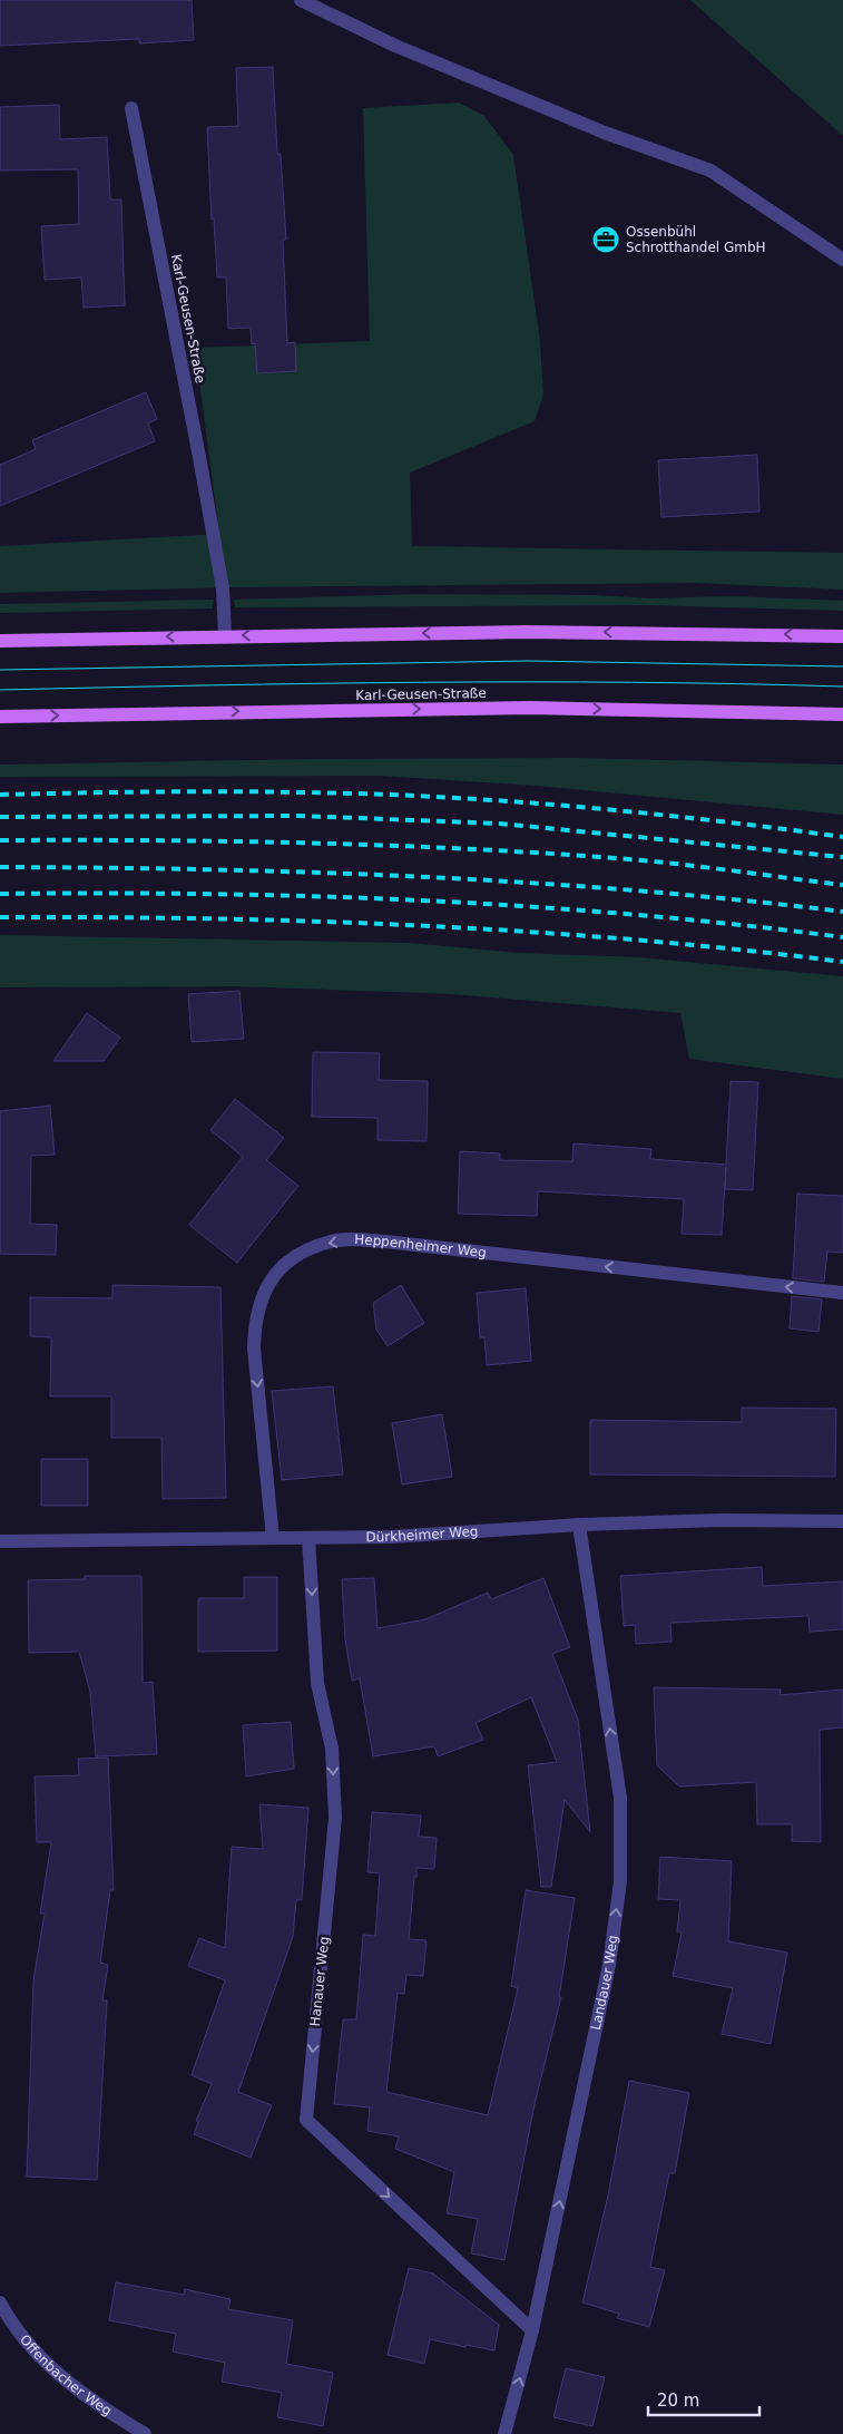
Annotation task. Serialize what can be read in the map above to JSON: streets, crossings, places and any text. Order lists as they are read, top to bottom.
{
  "streets": {
    "main road": ["Karl-Geusen-Straße"],
    "street": [
      "Heppenheimer Weg",
      "Dürkheimer Weg",
      "Hanauer Weg",
      "Landauer Weg",
      "Offenbacher Weg"
    ]
  },
  "crossings": [
    ["Heppenheimer Weg", "Dürkheimer Weg"],
    ["Dürkheimer Weg", "Hanauer Weg"],
    ["Dürkheimer Weg", "Landauer Weg"],
    ["Hanauer Weg", "Landauer Weg"]
  ],
  "one_way": ["Karl-Geusen-Straße", "Hanauer Weg", "Landauer Weg"],
  "places": {
    "office": ["Ossenbühl Schrotthandel GmbH"]
  },
  "scale_bar": "20 m"
}
